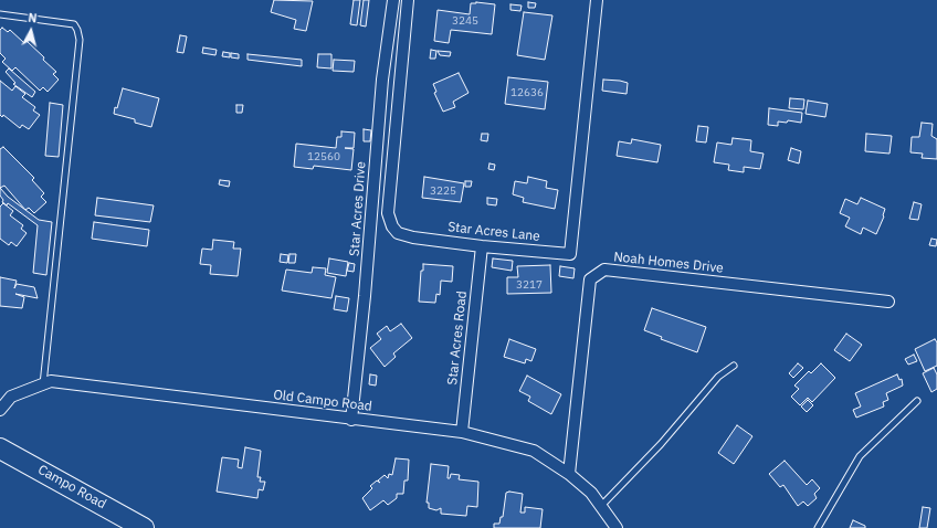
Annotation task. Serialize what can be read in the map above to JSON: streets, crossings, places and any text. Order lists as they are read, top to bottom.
{
  "streets": {
    "highway": ["Campo Road"],
    "street": [
      "Star Acres Drive",
      "Star Acres Lane",
      "Noah Homes Drive",
      "Star Acres Road",
      "Old Campo Road"
    ]
  },
  "crossings": [
    ["Star Acres Drive", "Old Campo Road"],
    ["Star Acres Lane", "Star Acres Road"],
    ["Noah Homes Drive", "Old Campo Road"],
    ["Star Acres Road", "Old Campo Road"]
  ],
  "house_numbers": [
    "3245",
    "12636",
    "12560",
    "3225",
    "3217"
  ],
  "north": "top"
}
